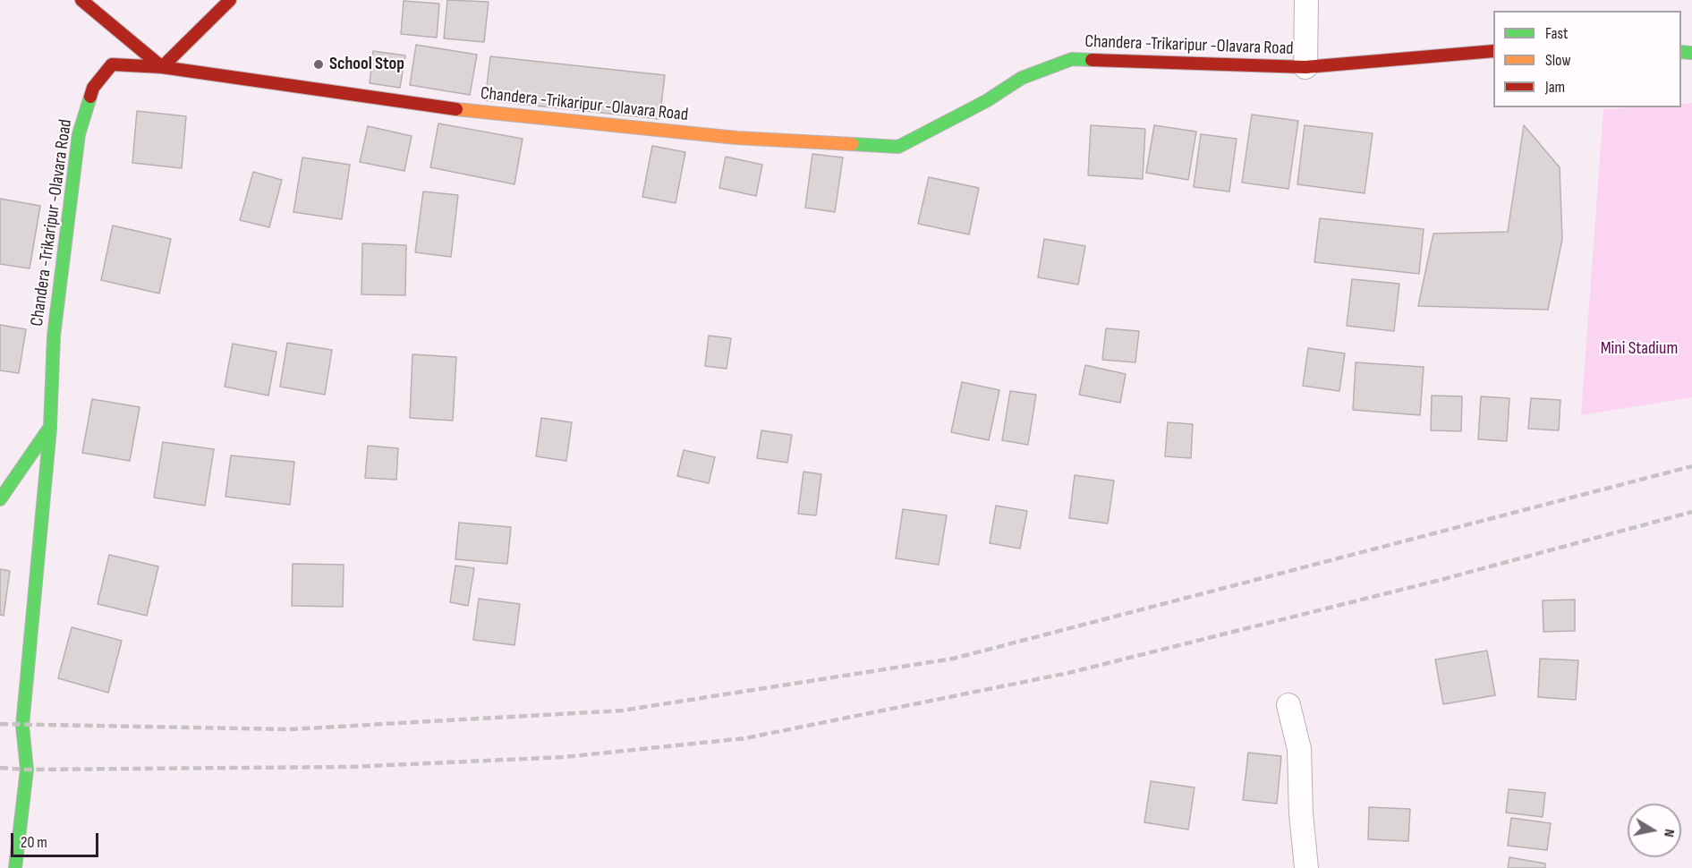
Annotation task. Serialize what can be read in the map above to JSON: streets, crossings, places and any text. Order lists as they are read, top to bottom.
{
  "streets": {
    "main road": ["Chandera -Trikaripur -Olavara Road"]
  },
  "parks": ["Mini Stadium"],
  "places": ["School Stop"],
  "legend": ["Fast", "Slow", "Jam"],
  "scale_bar": "20 m",
  "north": "right"
}
